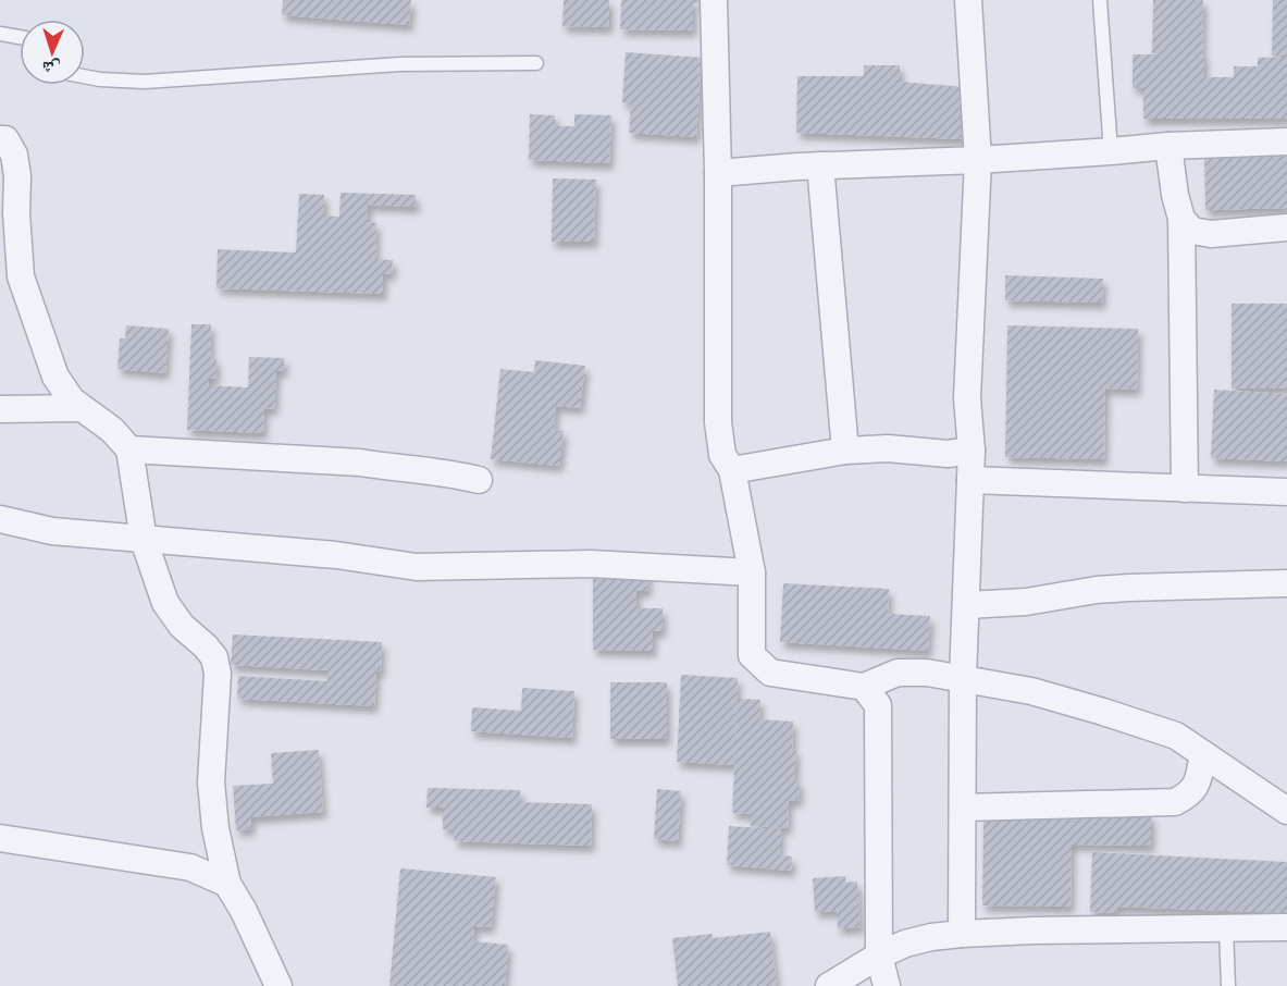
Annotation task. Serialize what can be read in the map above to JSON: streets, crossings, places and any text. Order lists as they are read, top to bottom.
{
  "north": "bottom"
}
